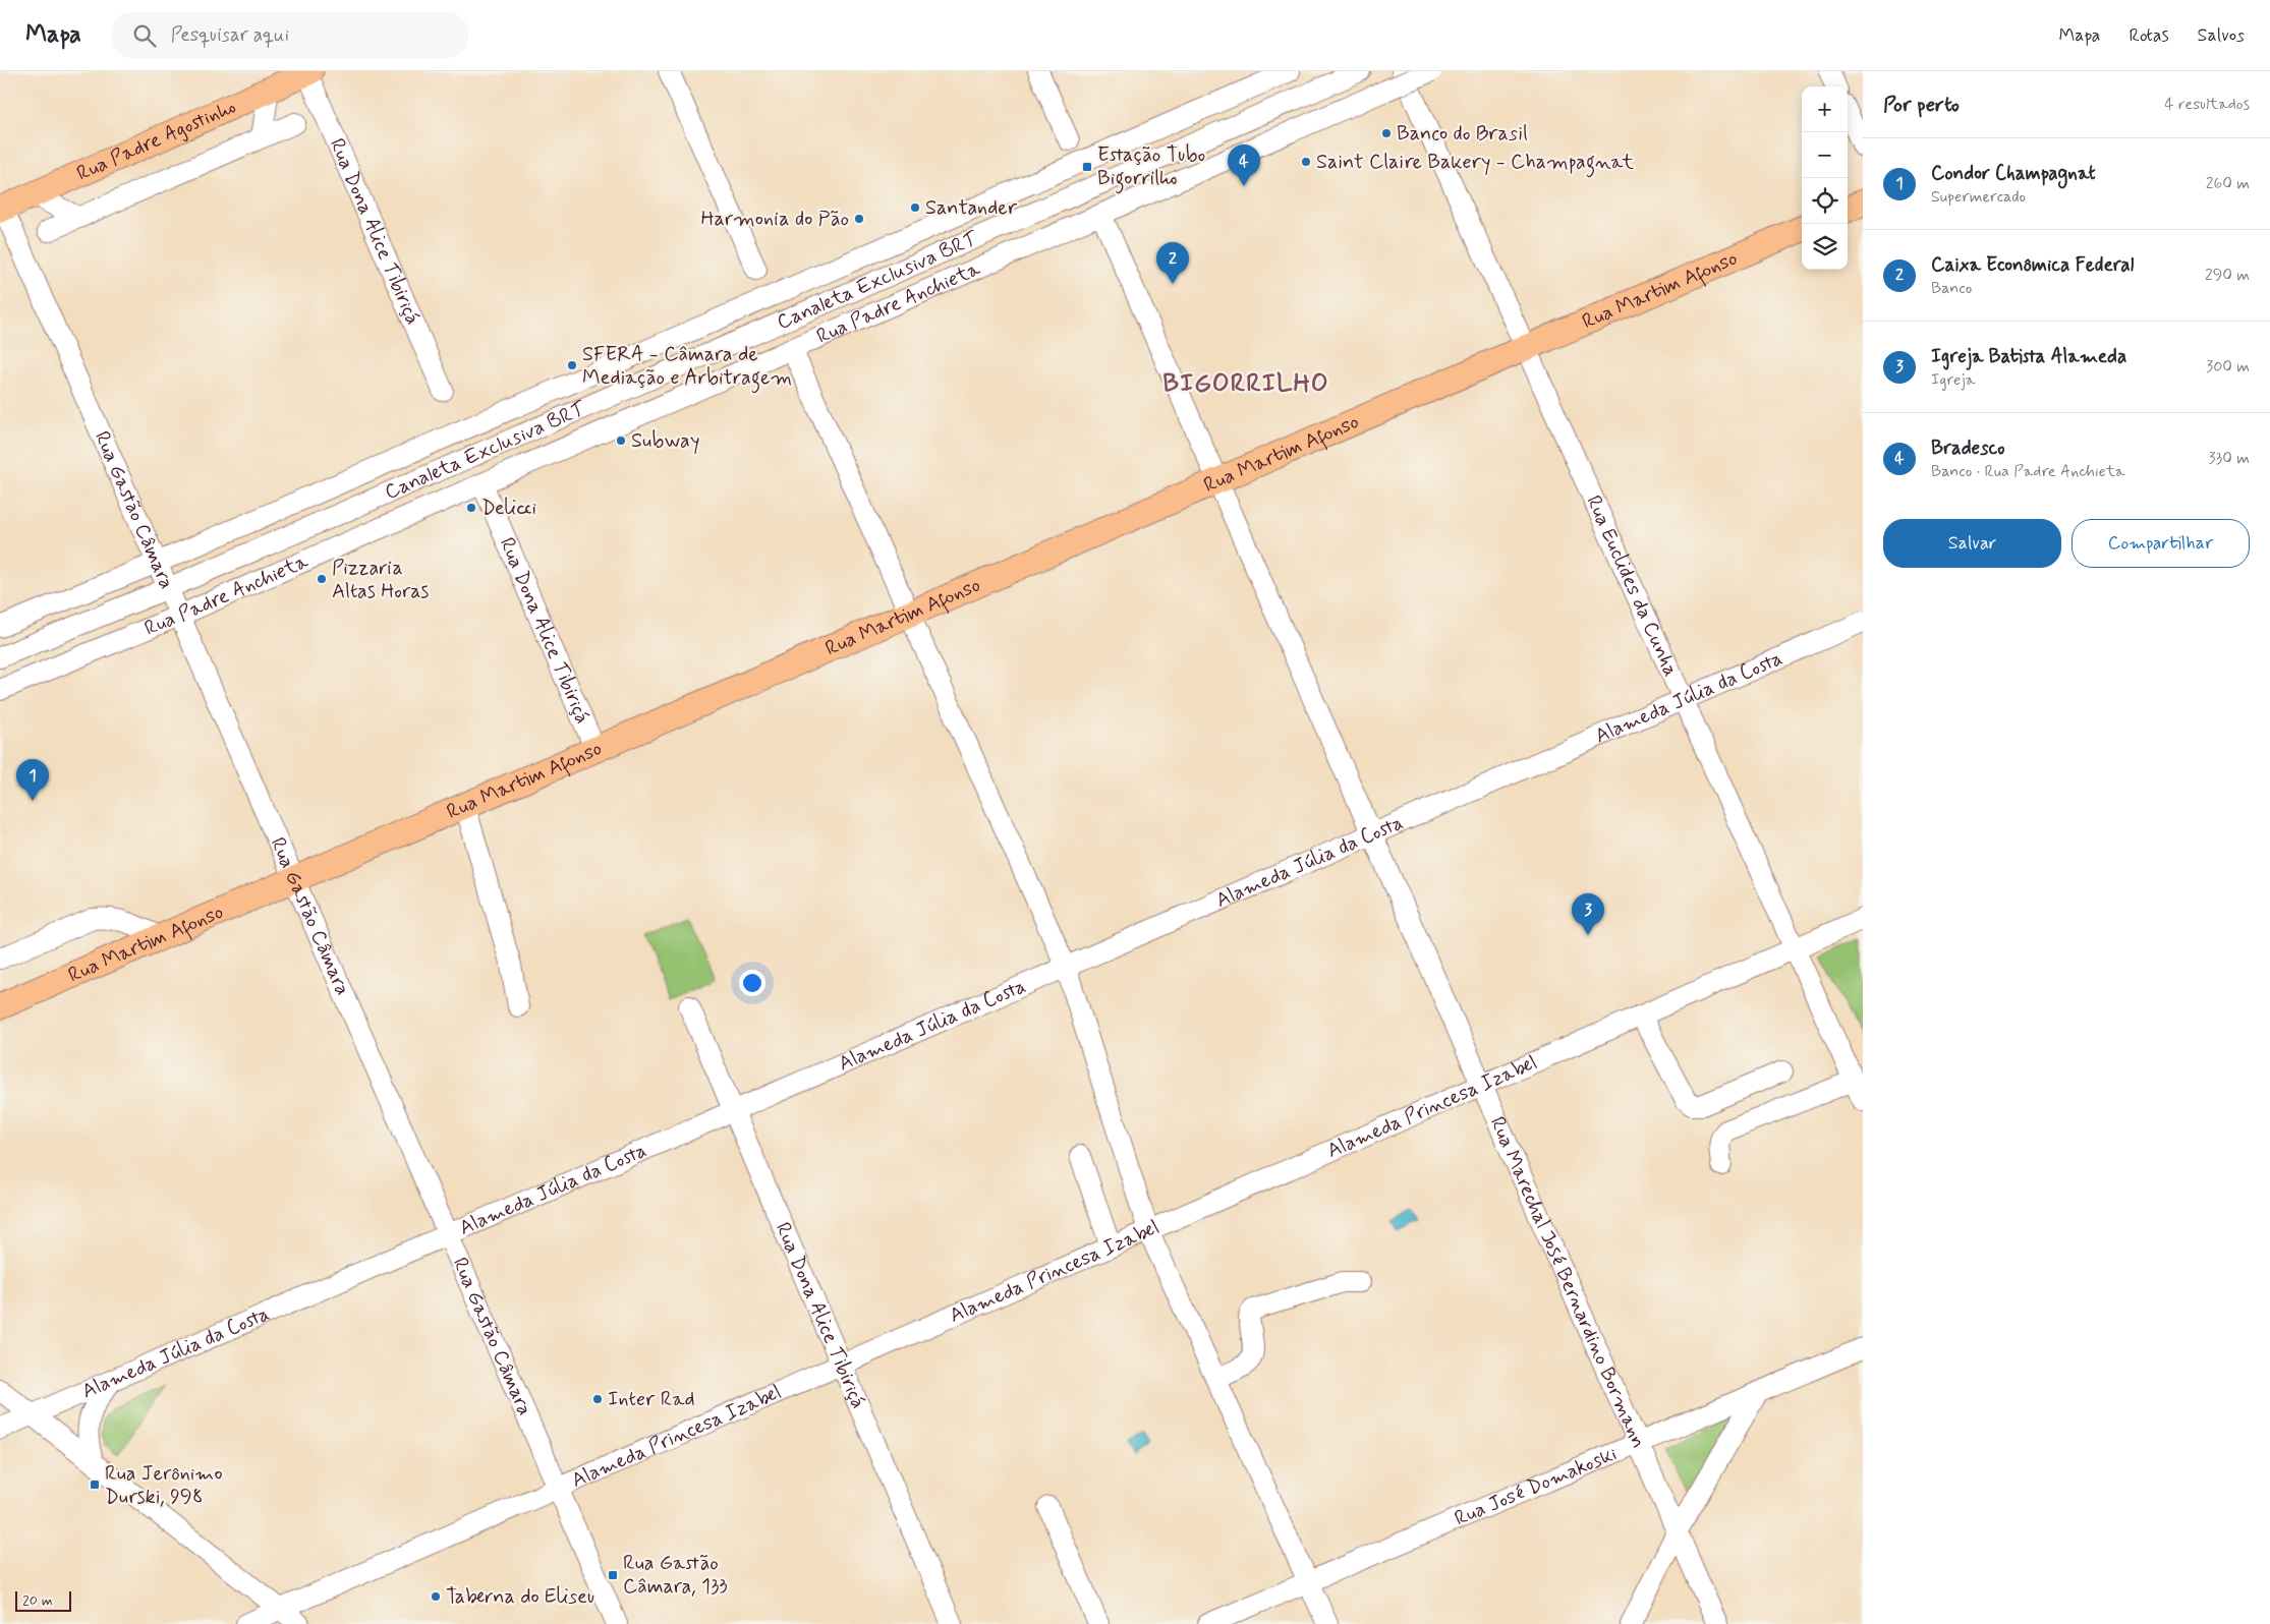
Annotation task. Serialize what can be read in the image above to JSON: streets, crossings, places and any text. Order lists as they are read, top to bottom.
{
  "streets": {
    "main road": ["Rua Padre Agostinho", "Rua Martim Afonso"],
    "street": [
      "Rua Dona Alice Tibiriçá",
      "Canaleta Exclusiva BRT",
      "Rua Padre Anchieta",
      "Rua Gastão Câmara",
      "Rua Euclides da Cunha",
      "Alameda Júlia da Costa",
      "Alameda Princesa Izabel",
      "Rua Marechal José Bernardino Bormann",
      "Rua José Domakoski"
    ]
  },
  "crossings": [
    ["Rua Padre Agostinho", "Rua Dona Alice Tibiriçá"],
    ["Rua Padre Agostinho", "Rua Gastão Câmara"],
    ["Rua Dona Alice Tibiriçá", "Rua Martim Afonso"],
    ["Rua Dona Alice Tibiriçá", "Rua Padre Anchieta"],
    ["Rua Dona Alice Tibiriçá", "Alameda Júlia da Costa"],
    ["Rua Dona Alice Tibiriçá", "Alameda Princesa Izabel"],
    ["Canaleta Exclusiva BRT", "Rua Gastão Câmara"],
    ["Rua Martim Afonso", "Rua Gastão Câmara"],
    ["Rua Martim Afonso", "Rua Euclides da Cunha"],
    ["Rua Martim Afonso", "Rua Marechal José Bernardino Bormann"],
    ["Rua Padre Anchieta", "Rua Gastão Câmara"],
    ["Rua Padre Anchieta", "Rua Marechal José Bernardino Bormann"],
    ["Rua Gastão Câmara", "Alameda Júlia da Costa"],
    ["Rua Gastão Câmara", "Alameda Princesa Izabel"],
    ["Rua Euclides da Cunha", "Alameda Júlia da Costa"],
    ["Rua Euclides da Cunha", "Alameda Princesa Izabel"],
    ["Alameda Júlia da Costa", "Rua Marechal José Bernardino Bormann"],
    ["Alameda Princesa Izabel", "Rua Marechal José Bernardino Bormann"],
    ["Rua Marechal José Bernardino Bormann", "Rua José Domakoski"]
  ],
  "districts": ["BIGORRILHO"],
  "places": {
    "other": [
      "Banco do Brasil",
      "Saint Claire Bakery - Champagnat",
      "Santander",
      "Harmonia do Pão",
      "SFERA - Câmara de Mediação e Arbitragem",
      "Subway",
      "Delicci",
      "Pizzaria Altas Horas",
      "Inter Rad",
      "Taberna do Eliseu"
    ],
    "transit": ["Estação Tubo Bigorrilho", "Rua Jerônimo Durski, 998", "Rua Gastão Câmara, 133"]
  },
  "scale_bar": "20 m",
  "page": {
    "header": "Mapa",
    "search": "Pesquisar aqui",
    "nav": ["Mapa", "Rotas", "Salvos"],
    "heading": ["Por perto", "4 resultados"],
    "map_buttons": ["+", "−"],
    "list": [
      {
        "mark": "1",
        "name": "Condor Champagnat",
        "note": "Supermercado",
        "value": "260 m"
      },
      {
        "mark": "2",
        "name": "Caixa Econômica Federal",
        "note": "Banco",
        "value": "290 m"
      },
      {
        "mark": "3",
        "name": "Igreja Batista Alameda",
        "note": "Igreja",
        "value": "300 m"
      },
      {
        "mark": "4",
        "name": "Bradesco",
        "note": "Banco · Rua Padre Anchieta",
        "value": "330 m"
      }
    ],
    "pins": [
      "4",
      "2",
      "1",
      "3"
    ],
    "buttons": ["Salvar", "Compartilhar"],
    "scale": "20 m"
  }
}
